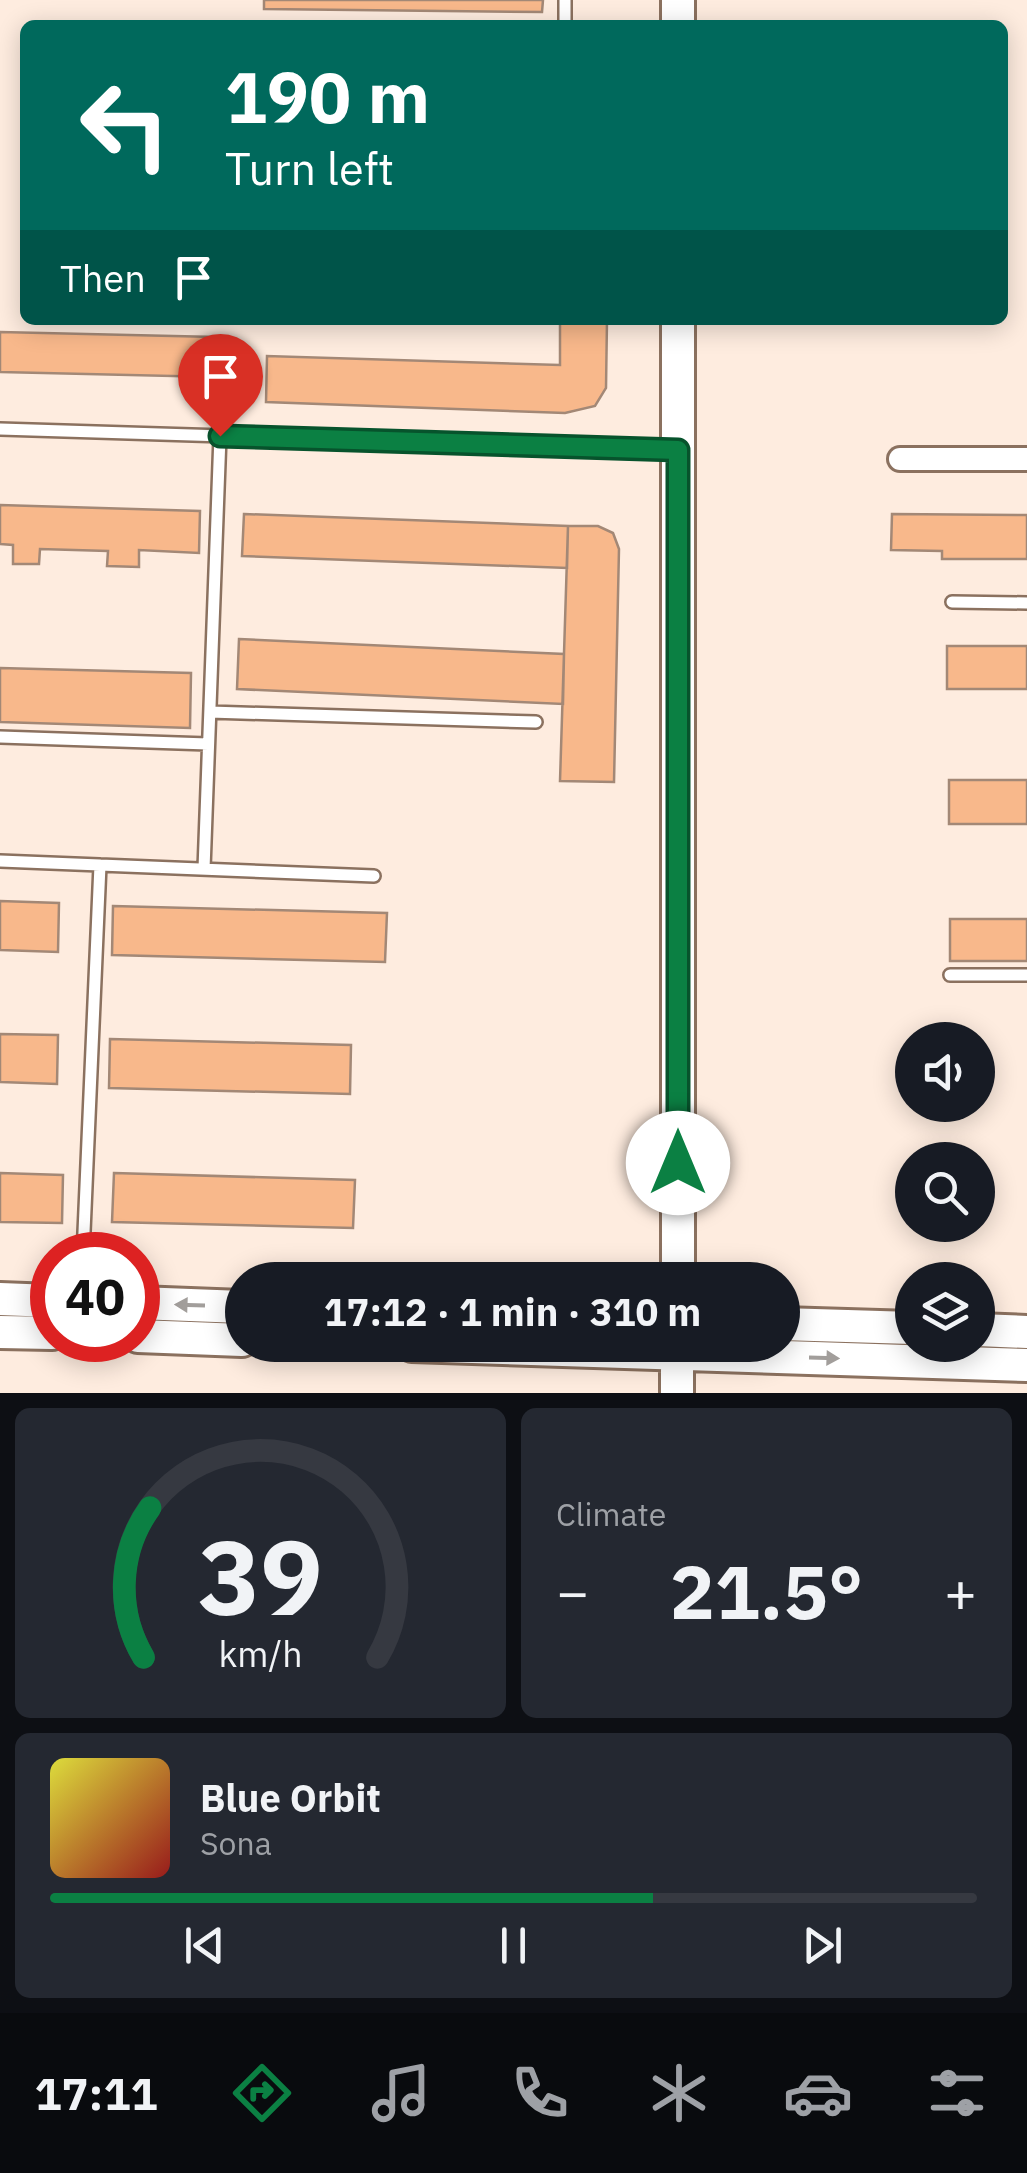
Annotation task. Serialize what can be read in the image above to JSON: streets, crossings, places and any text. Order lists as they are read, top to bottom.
{
  "page": {
    "turn": ["190 m", "Turn left"],
    "then": "Then",
    "limit": "40",
    "trip": "17:12 · 1 min · 310 m",
    "tile": "Climate",
    "heat": ["−", "21.5°", "+"],
    "song": ["Blue Orbit", "Sona"],
    "tabs": "17:11",
    "gauge": ["39", "km/h"]
  }
}
